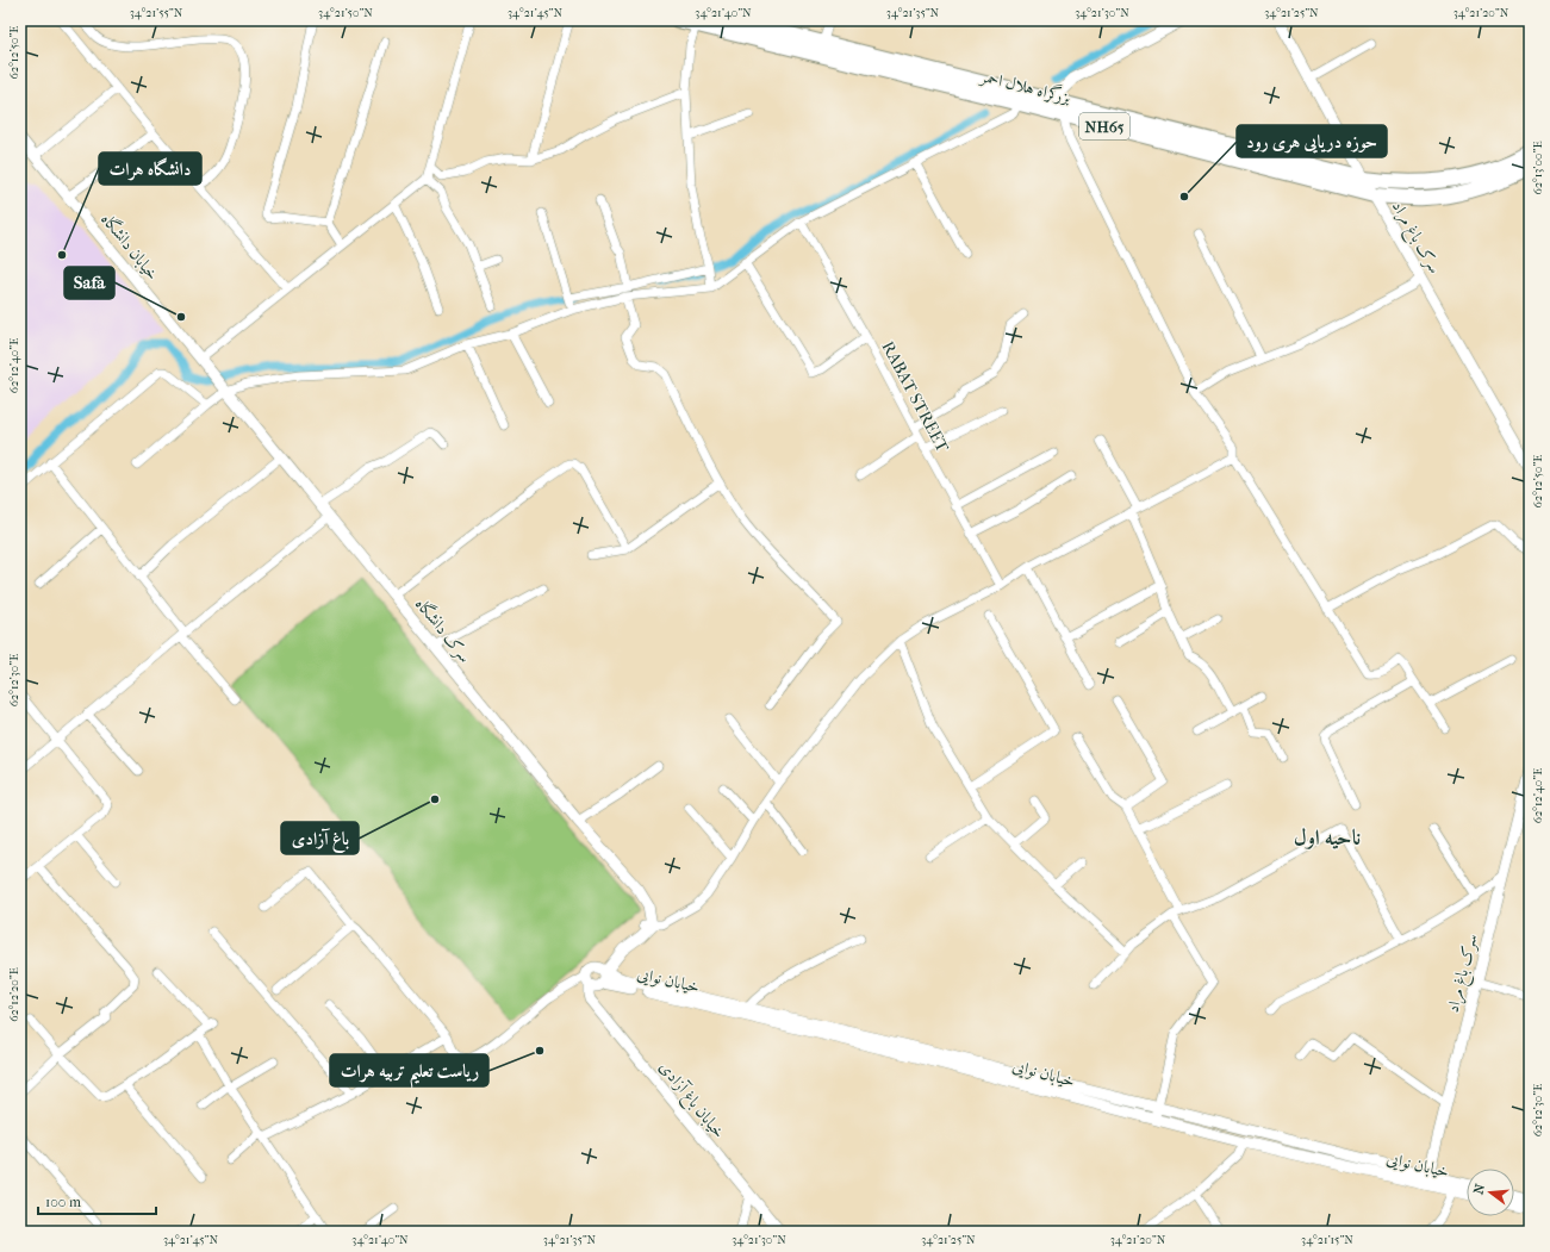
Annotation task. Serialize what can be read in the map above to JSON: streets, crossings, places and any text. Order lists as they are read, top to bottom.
{
  "streets": {
    "highway": ["بزرگراه هلال احمر", "NH65"],
    "street": [
      "سرک باغ مراد",
      "خیابان دانشگاه",
      "RABAT STREET",
      "سرک دانشگاه",
      "خیابان نوایی",
      "خیابان باغ آزادی"
    ]
  },
  "crossings": [
    ["بزرگراه هلال احمر", "سرک باغ مراد"],
    ["سرک باغ مراد", "خیابان نوایی"],
    ["خیابان دانشگاه", "سرک دانشگاه"]
  ],
  "districts": ["ناحیه اول"],
  "places": [
    "حوزه دریایی هری رود",
    "دانشگاه هرات",
    "Safa",
    "باغ آزادی",
    "ریاست تعلیم تربیه هرات"
  ],
  "scale_bar": "100 m",
  "north": "left",
  "coordinates": [
    "34°21'55\"N",
    "34°21'50\"N",
    "34°21'45\"N",
    "34°21'40\"N",
    "34°21'35\"N",
    "34°21'30\"N",
    "34°21'25\"N",
    "34°21'20\"N",
    "62°12'50\"E",
    "62°13'00\"E",
    "62°12'40\"E",
    "62°12'30\"E",
    "62°12'20\"E",
    "34°21'15\"N"
  ]
}
